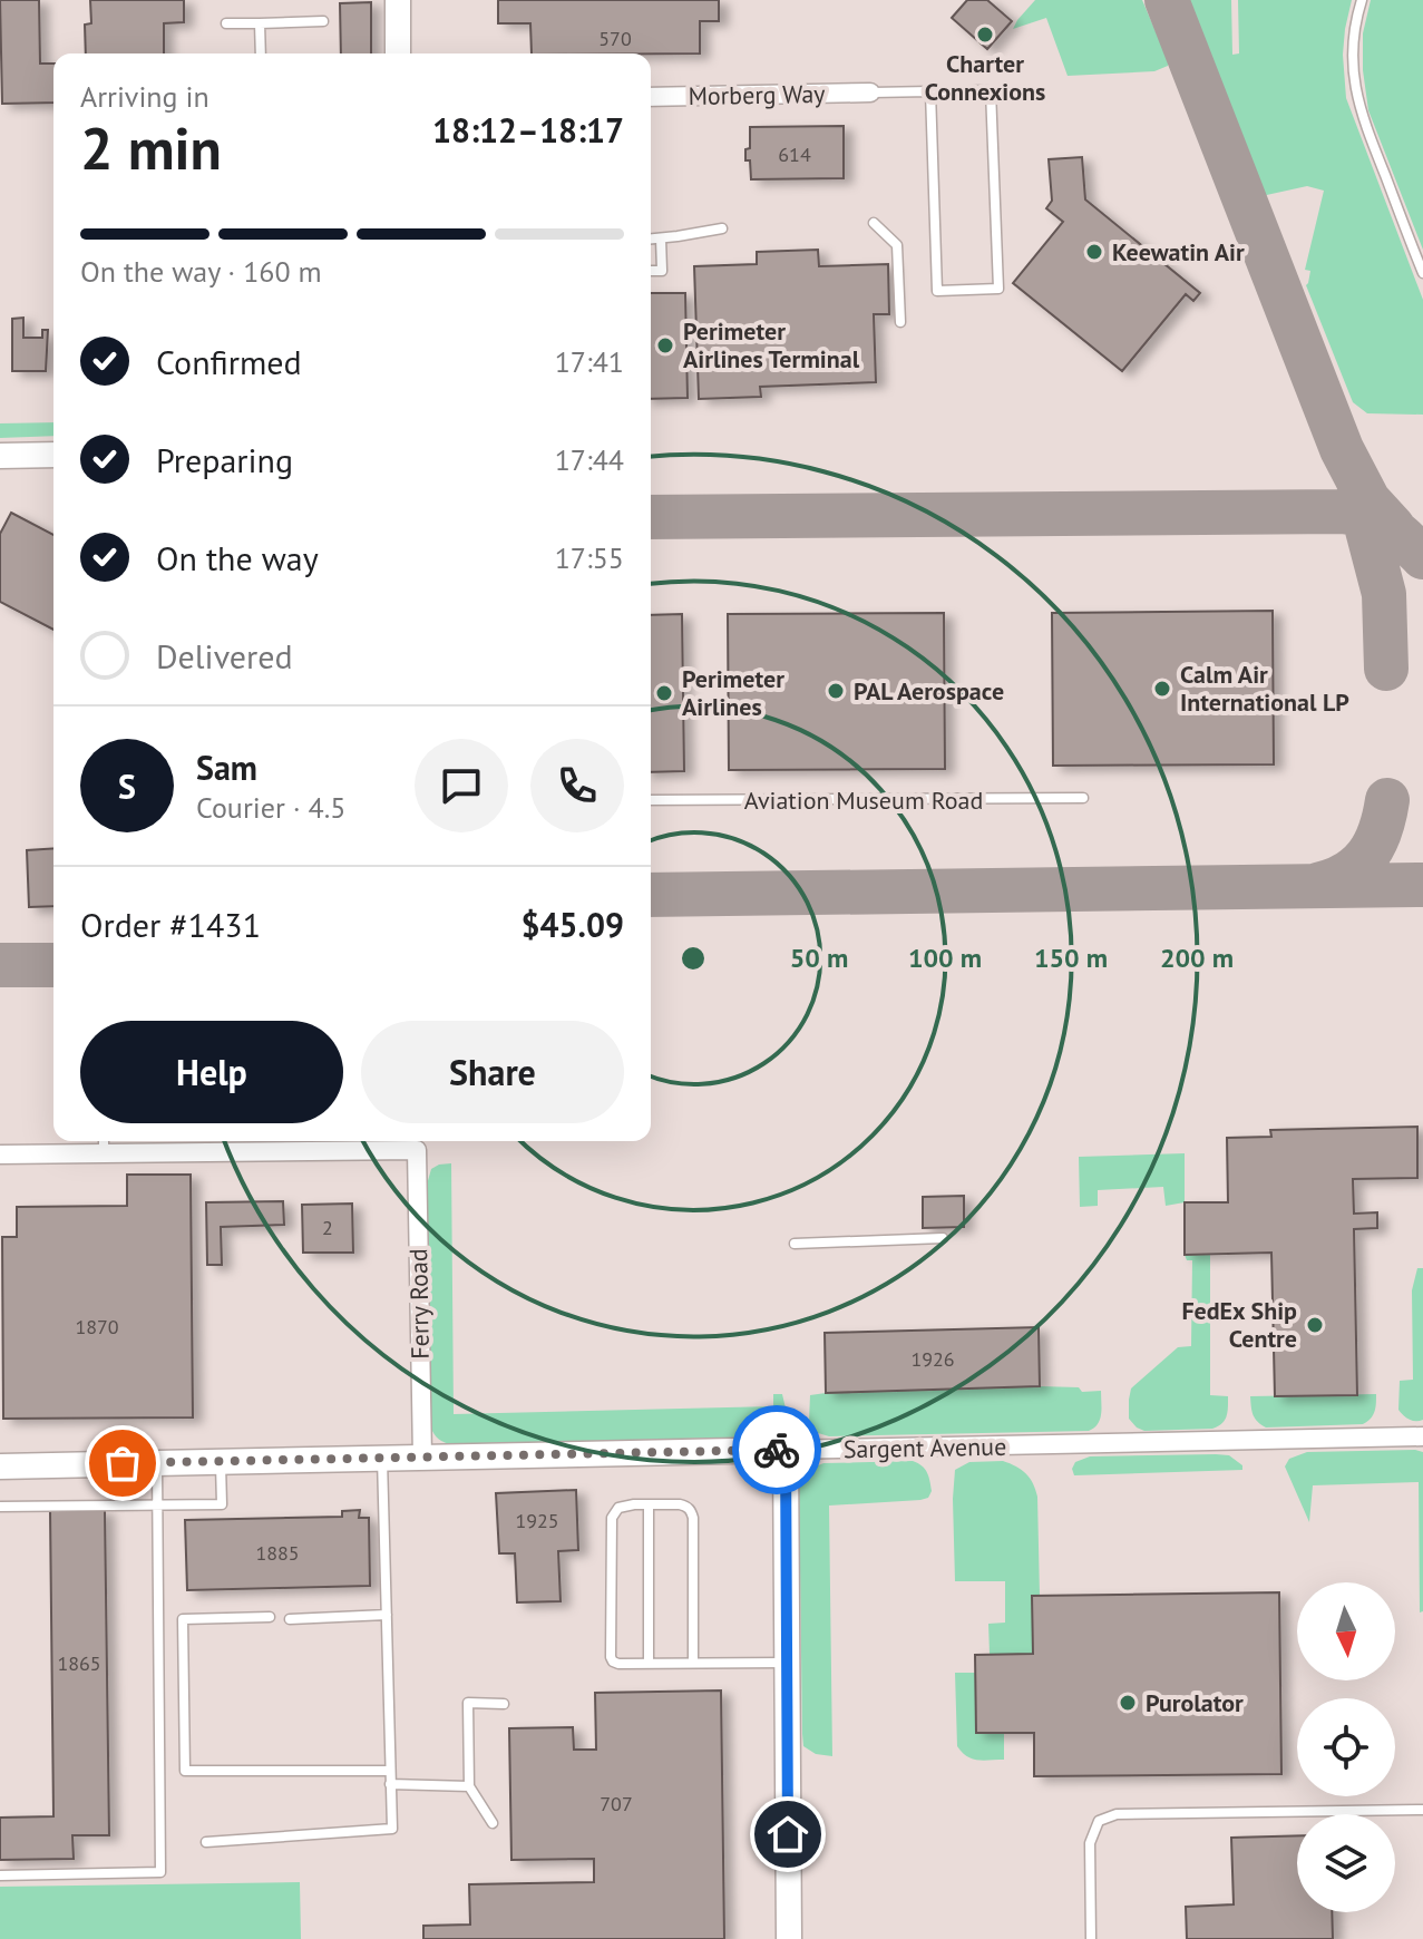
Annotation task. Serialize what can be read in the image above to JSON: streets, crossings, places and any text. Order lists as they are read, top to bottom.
{
  "streets": {
    "street": ["Morberg Way", "Ferry Road", "Sargent Avenue"],
    "lane": ["Aviation Museum Road"]
  },
  "crossings": [
    ["Ferry Road", "Sargent Avenue"]
  ],
  "places": [
    "Charter Connexions",
    "Keewatin Air",
    "Perimeter Airlines Terminal",
    "Calm Air International LP",
    "PAL Aerospace",
    "Perimeter Airlines",
    "FedEx Ship Centre",
    "Purolator"
  ],
  "house_numbers": [
    "570",
    "614",
    "2",
    "1870",
    "1926",
    "1925",
    "1885",
    "1865",
    "707"
  ],
  "north": "bottom",
  "page": {
    "heading": ["2 min", "Arriving in", "18:12–18:17"],
    "panel": [
      "Sam",
      "Courier · 4.5",
      "Order #1431",
      "$45.09"
    ],
    "bar": "On the way · 160 m",
    "list": [
      ["Confirmed", "17:41"],
      ["Preparing", "17:44"],
      ["On the way", "17:55"],
      "Delivered"
    ],
    "round": "S",
    "buttons": ["Help", "Share"]
  },
  "rings": [
    "50 m",
    "100 m",
    "150 m",
    "200 m"
  ]
}
